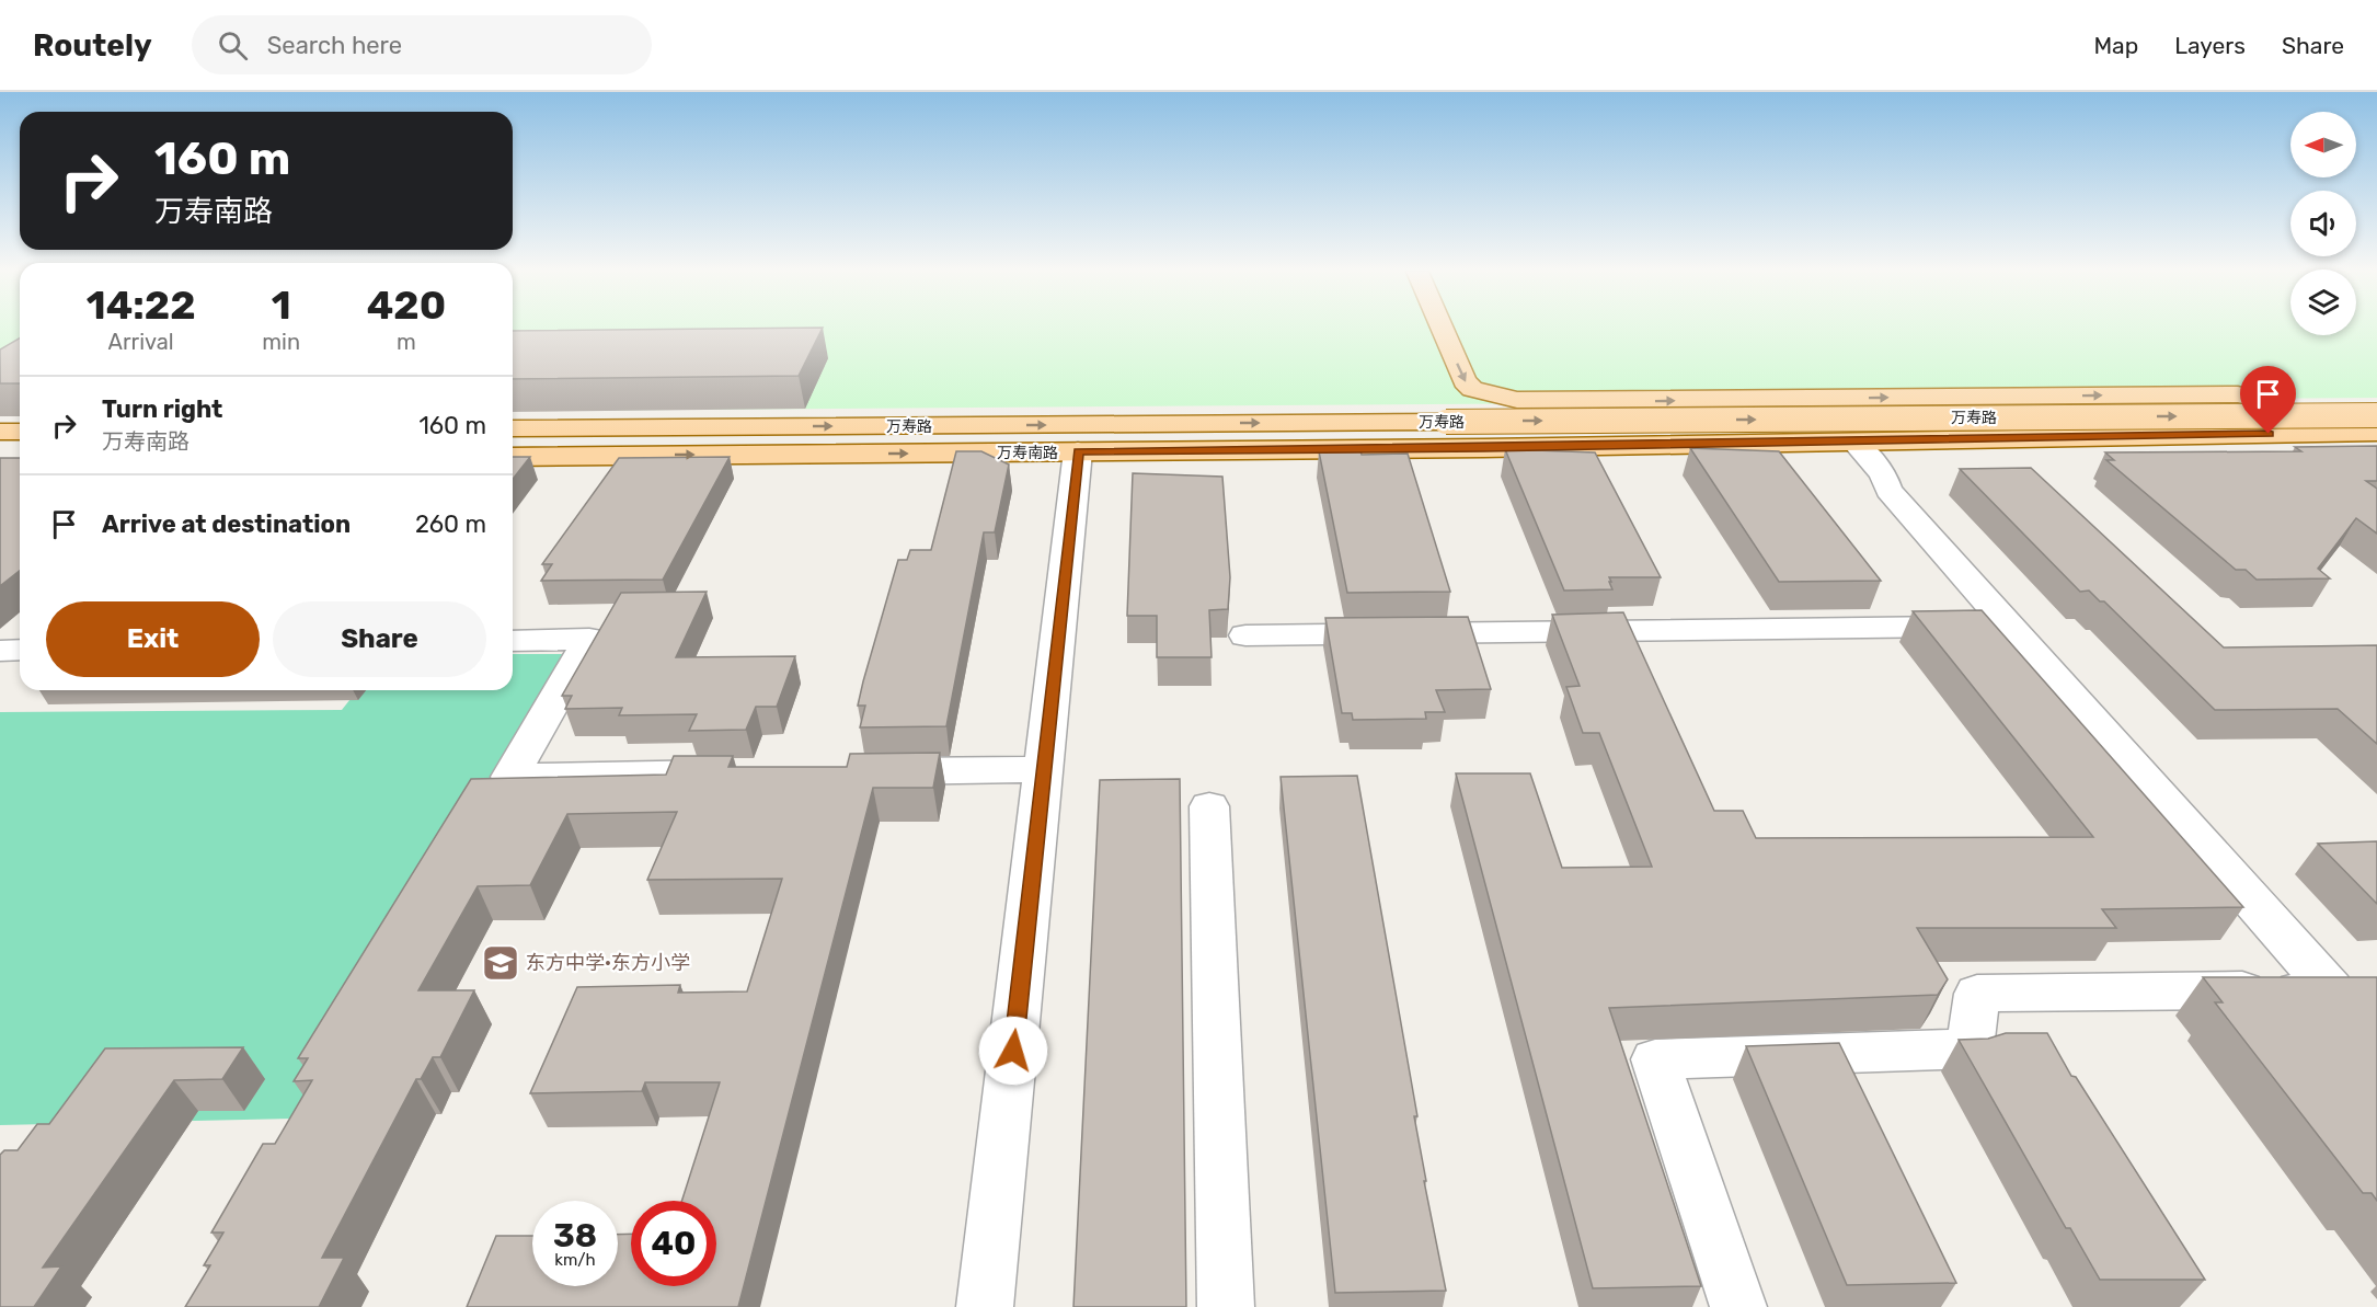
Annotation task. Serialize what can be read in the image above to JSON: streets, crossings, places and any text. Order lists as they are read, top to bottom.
{
  "streets": {
    "main road": ["万寿路", "万寿南路"]
  },
  "places": {
    "school or university": ["东方中学·东方小学"]
  },
  "north": "left",
  "page": {
    "header": "Routely",
    "search": "Search here",
    "nav": ["Map", "Layers", "Share"],
    "turn": ["160 m", "万寿南路"],
    "eta": [
      "14:22",
      "Arrival",
      "1",
      "min",
      "420",
      "m"
    ],
    "list": [
      {
        "name": "Turn right",
        "note": "万寿南路",
        "value": "160 m"
      },
      {
        "name": "Arrive at destination",
        "value": "260 m"
      }
    ],
    "buttons": ["Exit", "Share"],
    "speed": "38 km/h",
    "limit": "40"
  }
}
